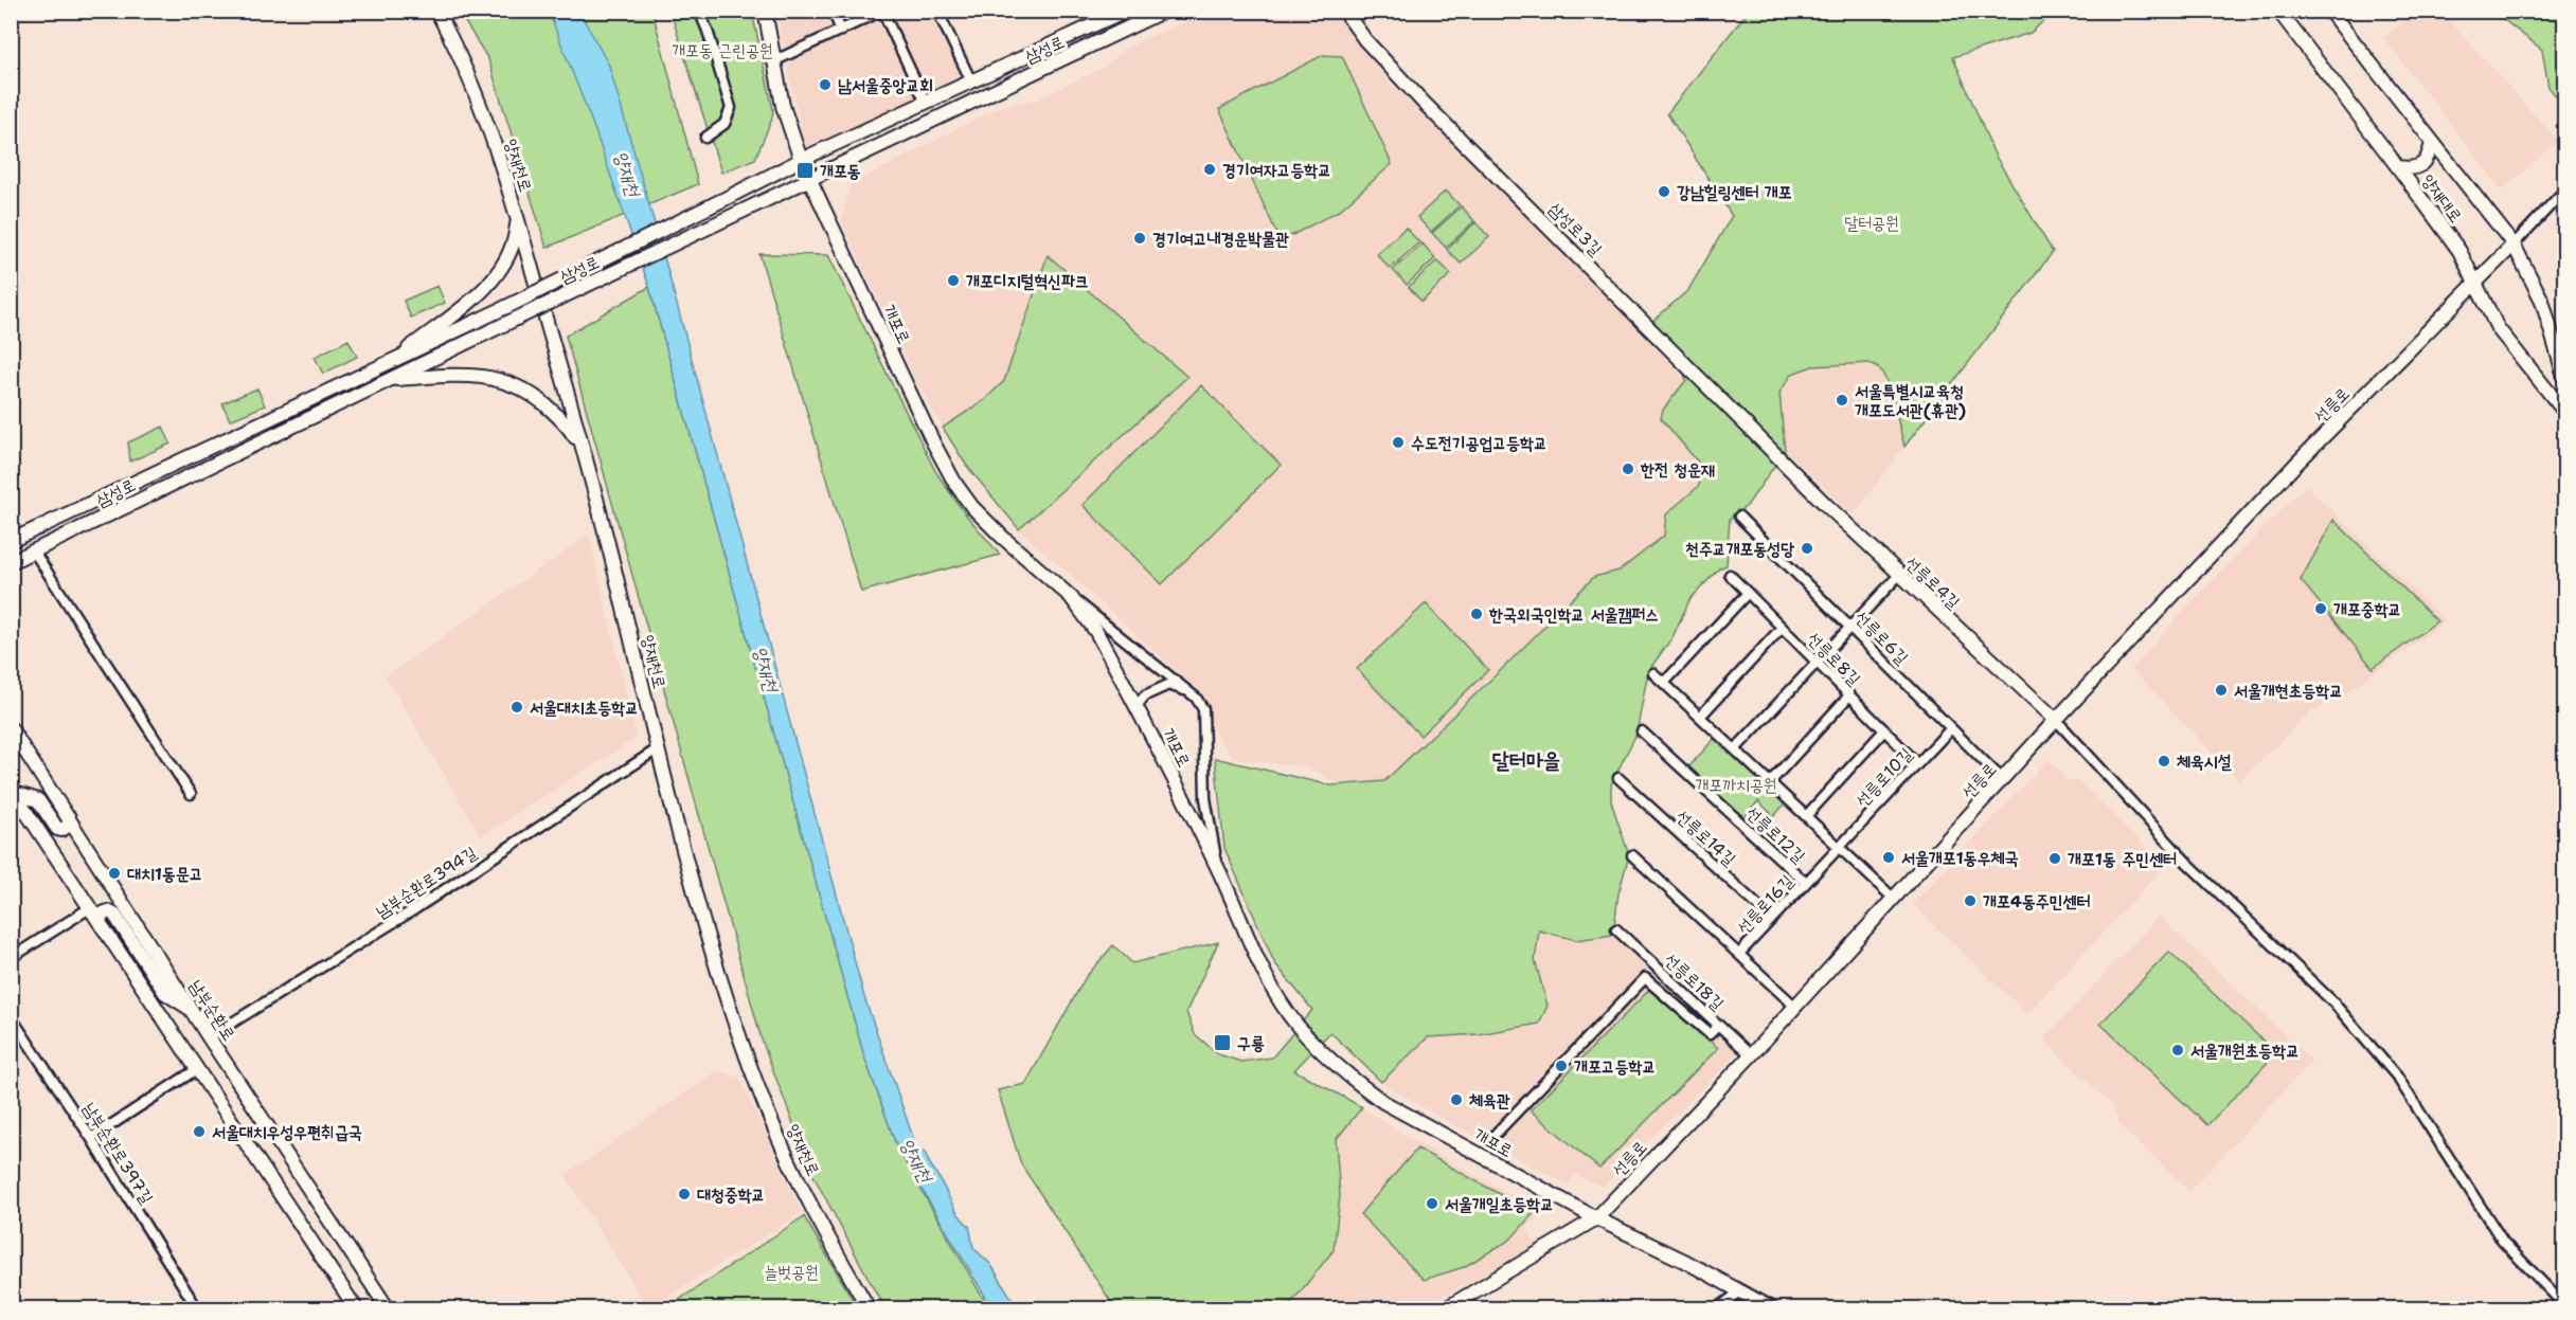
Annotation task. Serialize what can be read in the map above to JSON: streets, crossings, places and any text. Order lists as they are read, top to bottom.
{
  "streets": {
    "street": [
      "삼성로",
      "양재천로",
      "양재대로",
      "삼성로3길",
      "개포로",
      "선릉로",
      "선릉로4길",
      "선릉로6길",
      "선릉로8길",
      "선릉로10길",
      "선릉로12길",
      "선릉로14길",
      "남부순환로394길",
      "선릉로16길",
      "선릉로18길",
      "남부순환로",
      "남부순환로397길"
    ]
  },
  "crossings": [
    ["삼성로", "개포로"],
    ["양재천로", "남부순환로394길"],
    ["양재대로", "선릉로"],
    ["삼성로3길", "선릉로4길"],
    ["개포로", "선릉로"],
    ["선릉로", "선릉로4길"],
    ["선릉로", "선릉로6길"],
    ["선릉로", "선릉로16길"],
    ["선릉로", "선릉로18길"],
    ["선릉로6길", "선릉로10길"],
    ["선릉로8길", "선릉로10길"],
    ["선릉로10길", "선릉로16길"],
    ["선릉로12길", "선릉로16길"],
    ["선릉로14길", "선릉로16길"],
    ["남부순환로394길", "남부순환로"]
  ],
  "districts": ["달터마을"],
  "water": ["양재천"],
  "parks": [
    "개포동 근린공원",
    "달터공원",
    "개포까치공원",
    "늘벗공원"
  ],
  "places": {
    "other": [
      "남서울중앙교회",
      "경기여자고등학교",
      "강남힐링센터 개포",
      "경기여고내경운박물관",
      "개포디지털혁신파크",
      "서울특별시교육청 개포도서관(휴관)",
      "수도전기공업고등학교",
      "한전 청운재",
      "천주교개포동성당",
      "개포중학교",
      "한국외국인학교 서울캠퍼스",
      "서울개현초등학교",
      "서울대치초등학교",
      "체육시설",
      "서울개포1동우체국",
      "개포1동 주민센터",
      "대치1동문고",
      "개포4동주민센터",
      "서울개원초등학교",
      "개포고등학교",
      "체육관",
      "서울대치우성우편취급국",
      "대청중학교",
      "서울개일초등학교"
    ],
    "transit": ["개포동", "구룡"]
  }
}
